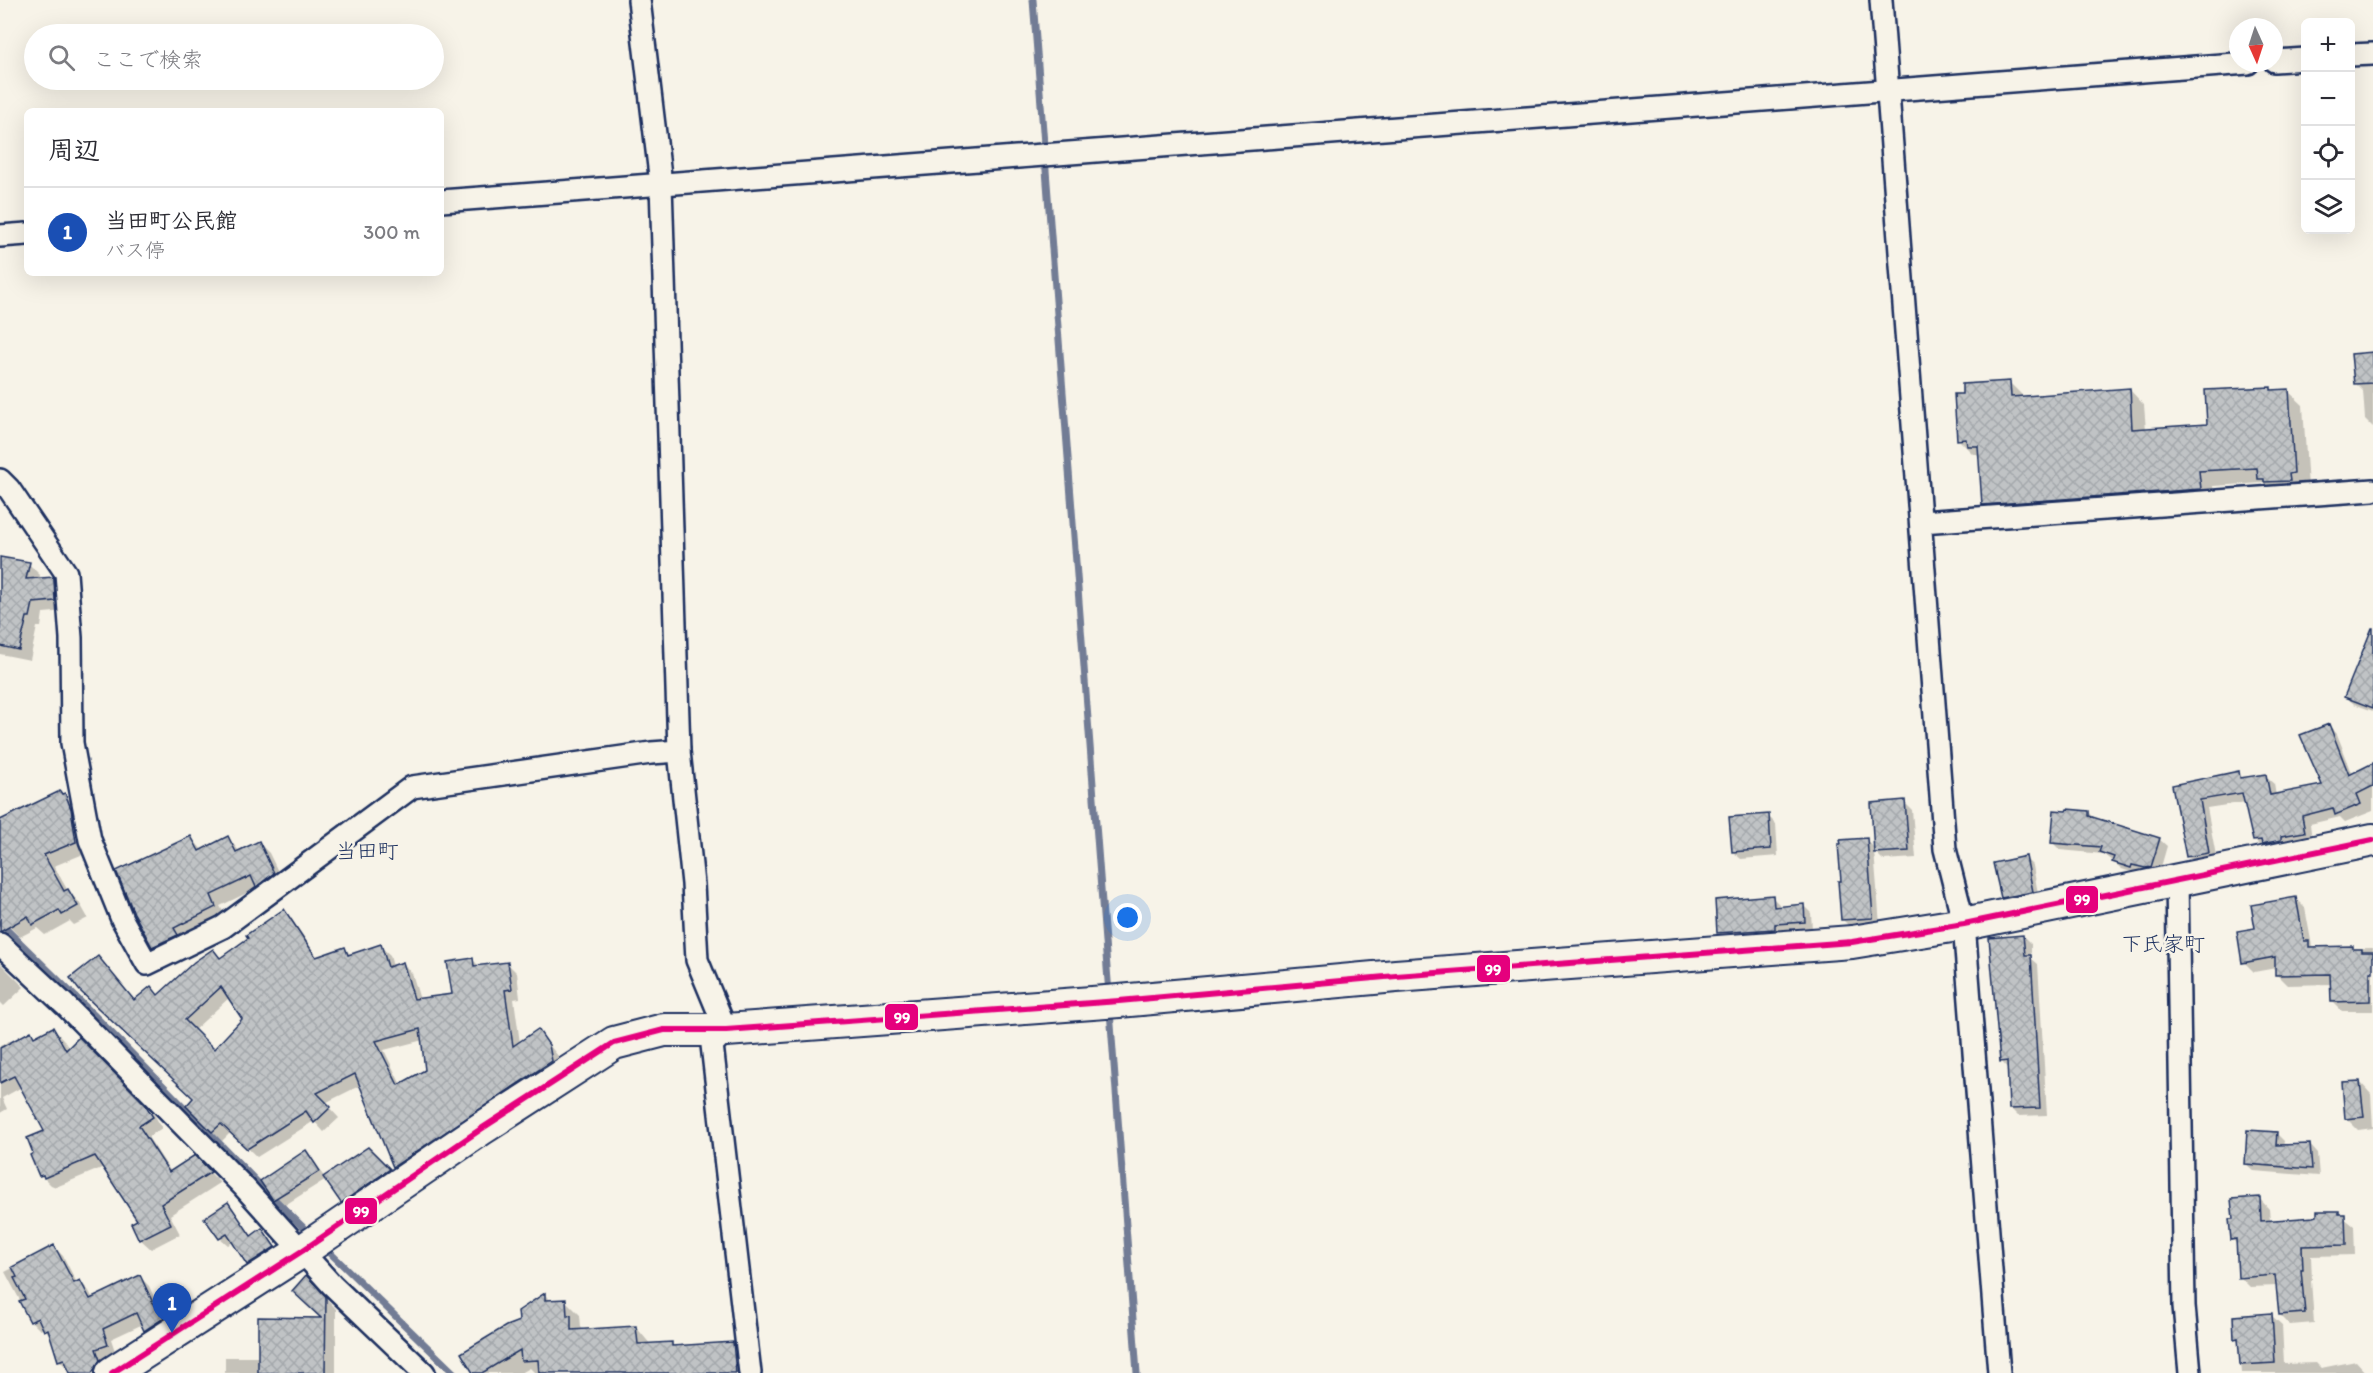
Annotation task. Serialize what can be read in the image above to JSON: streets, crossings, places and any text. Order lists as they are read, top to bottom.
{
  "districts": ["当田町", "下氏家町"],
  "lines": ["transit line 99"],
  "north": "bottom",
  "page": {
    "map_buttons": ["+", "−"],
    "search": "ここで検索",
    "heading": "周辺",
    "list": [
      {
        "mark": "1",
        "name": "当田町公民館",
        "note": "バス停",
        "value": "300 m"
      }
    ],
    "pins": "1"
  }
}
